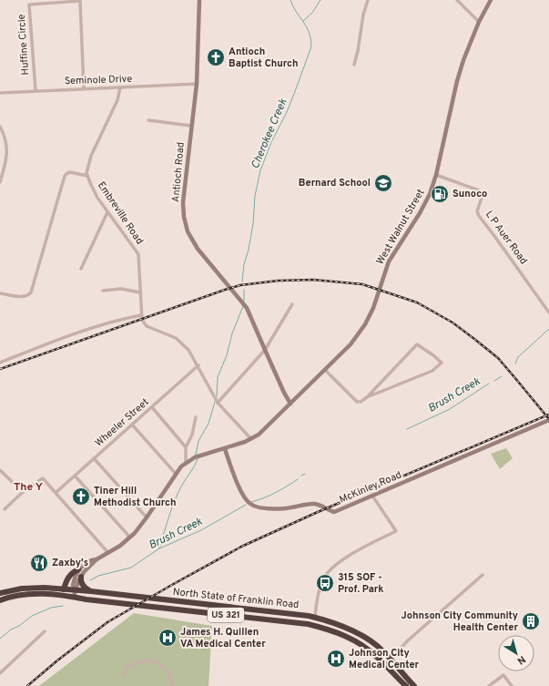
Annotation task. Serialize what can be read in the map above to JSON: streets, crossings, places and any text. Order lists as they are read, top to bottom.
{
  "streets": {
    "highway": ["North State of Franklin Road", "US 321"],
    "street": [
      "Huffine Circle",
      "Seminole Drive",
      "Antioch Road",
      "Embreville Road",
      "West Walnut Street",
      "L P Auer Road",
      "Wheeler Street",
      "McKinley Road"
    ]
  },
  "crossings": [
    ["Huffine Circle", "Seminole Drive"],
    ["Seminole Drive", "Antioch Road"],
    ["Seminole Drive", "Embreville Road"],
    ["Antioch Road", "West Walnut Street"],
    ["West Walnut Street", "L P Auer Road"],
    ["West Walnut Street", "McKinley Road"],
    ["West Walnut Street", "North State of Franklin Road"],
    ["West Walnut Street", "US 321"],
    ["North State of Franklin Road", "US 321"]
  ],
  "districts": ["The Y"],
  "water": ["Cherokee Creek", "Brush Creek"],
  "places": {
    "church": ["Antioch Baptist Church", "Tiner Hill Methodist Church"],
    "school or university": ["Bernard School"],
    "fuel station": ["Sunoco"],
    "restaurant": ["Zaxby's"],
    "bus stop": ["315 SOF - Prof. Park"],
    "building": ["Johnson City Community Health Center"],
    "hospital": ["James H. Quillen VA Medical Center", "Johnson City Medical Center"]
  },
  "north": "bottom right"
}
